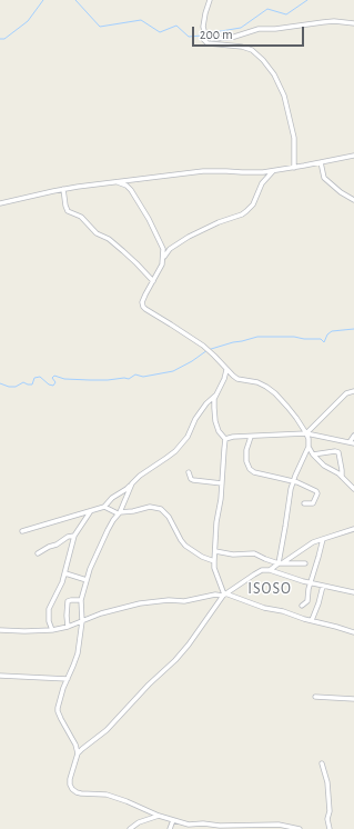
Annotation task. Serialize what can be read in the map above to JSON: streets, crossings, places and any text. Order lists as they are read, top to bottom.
{
  "districts": ["ISOSO"],
  "scale_bar": "200 m"
}
